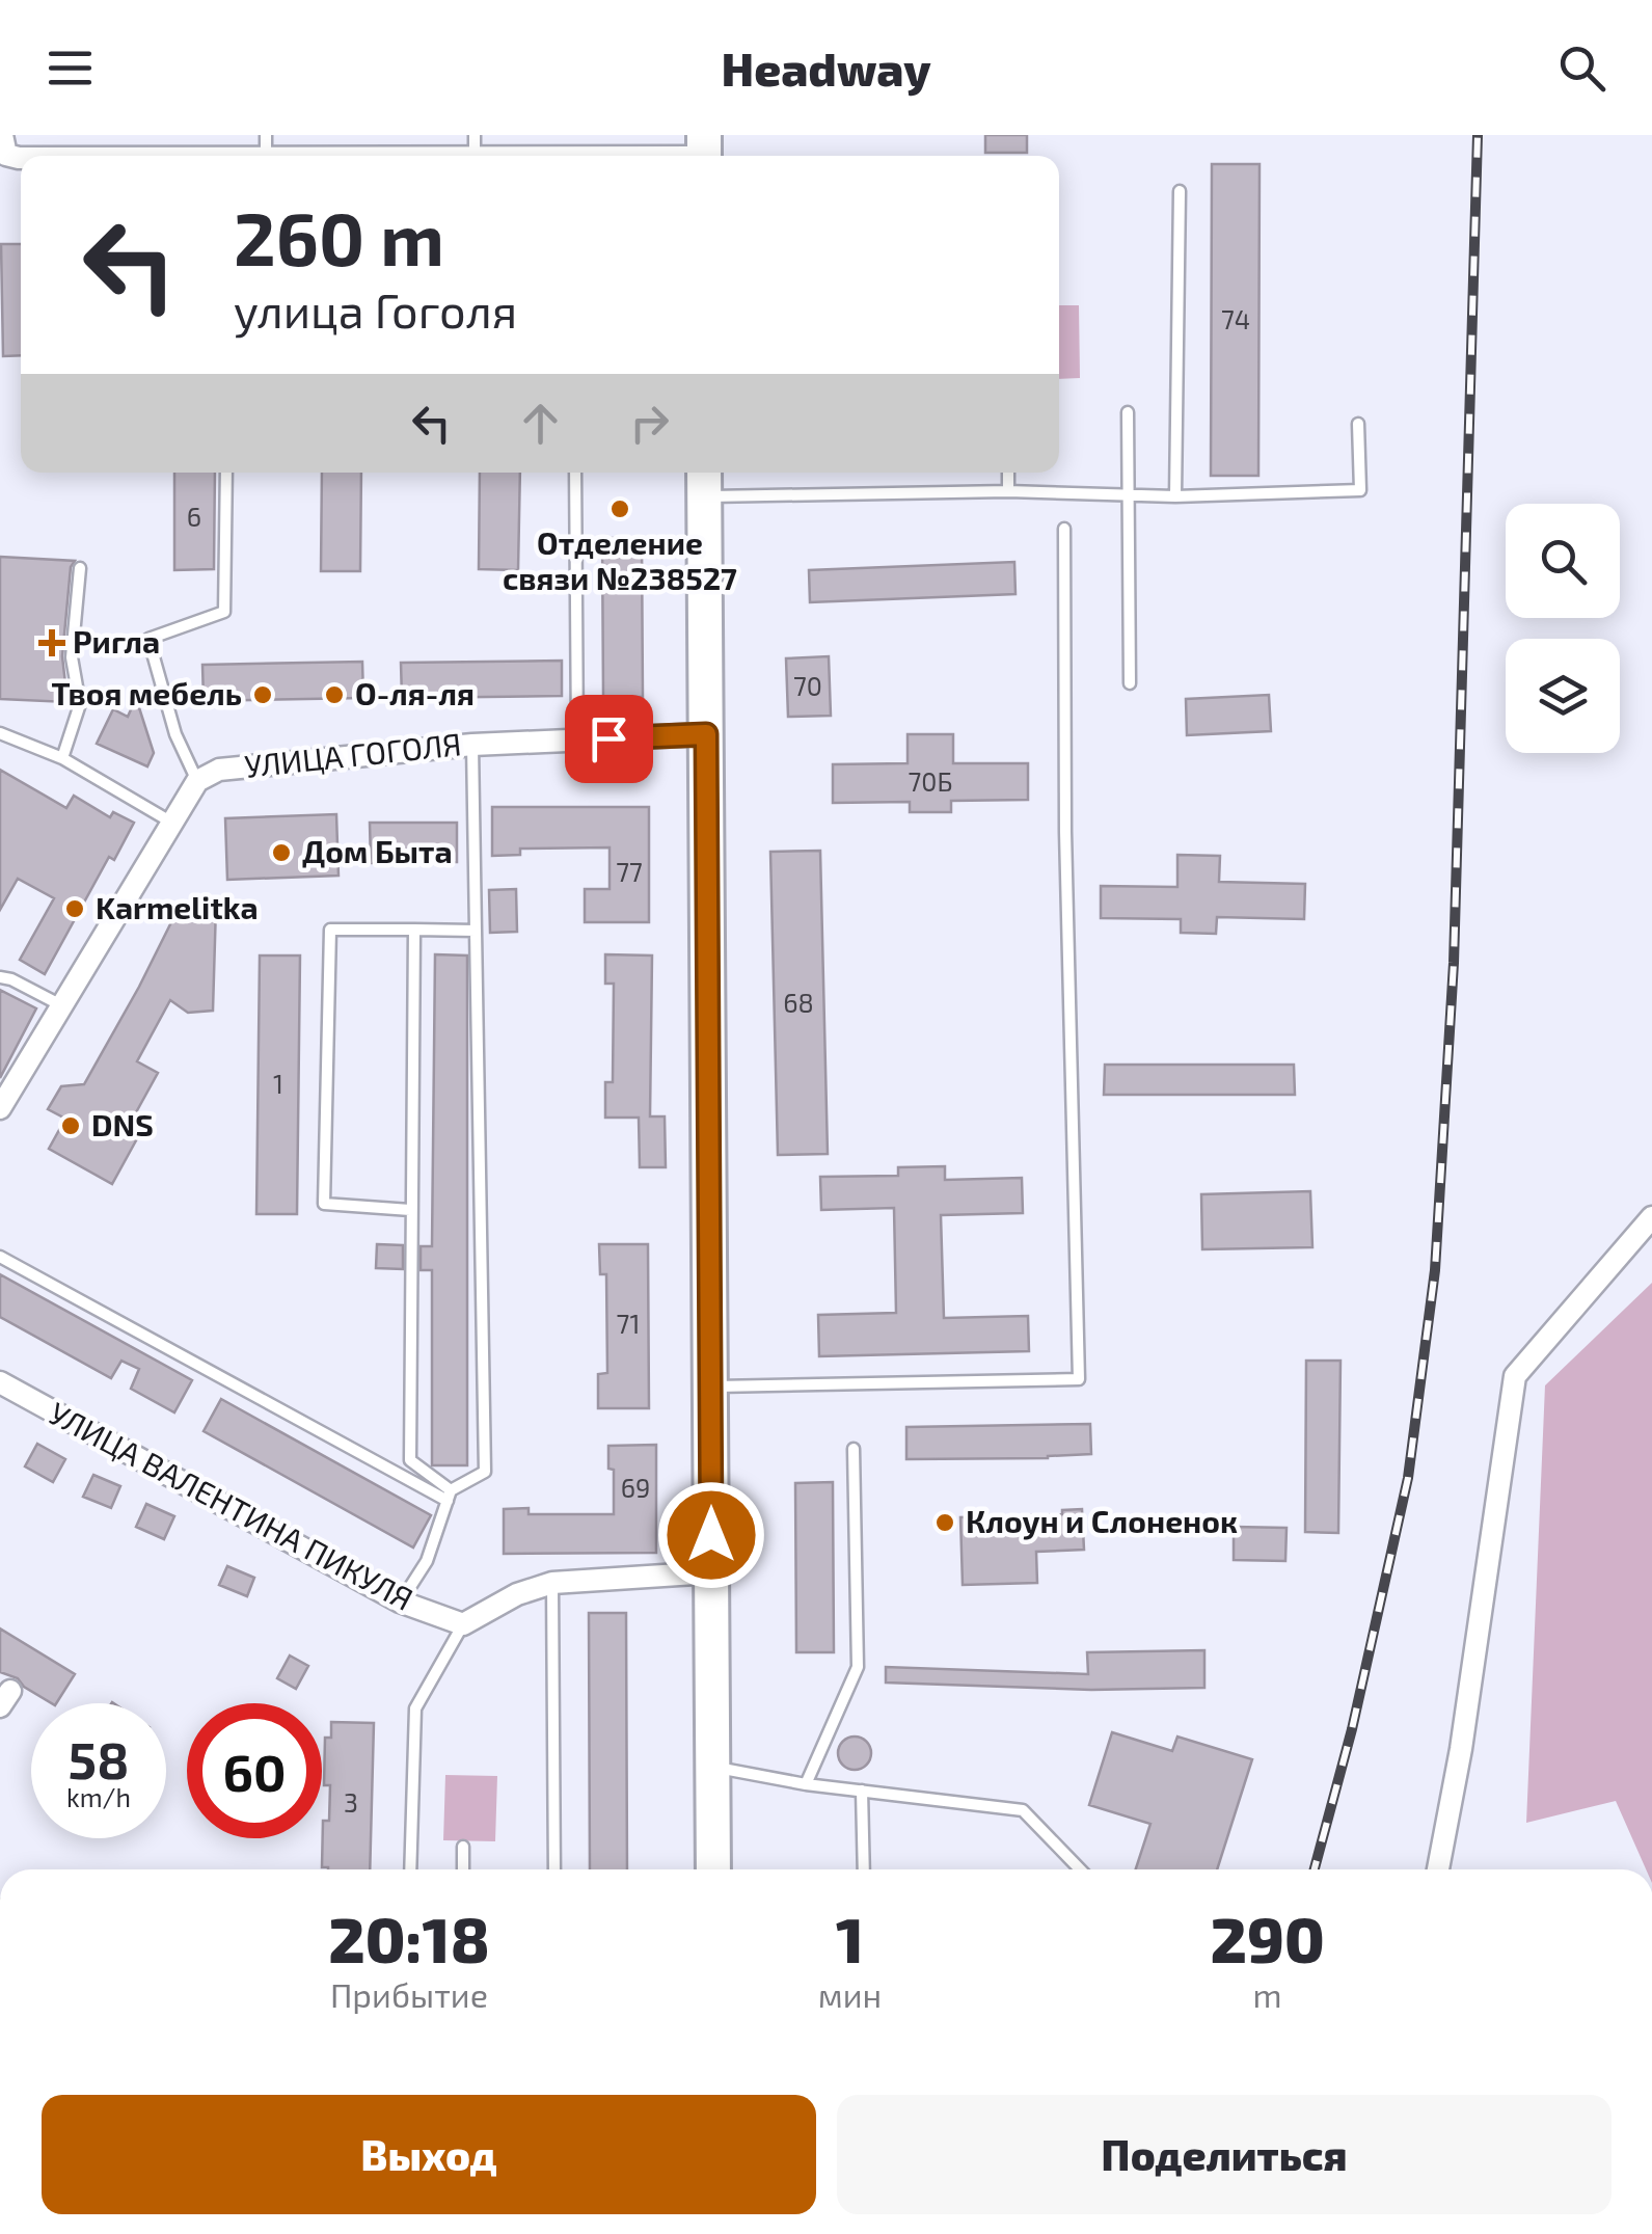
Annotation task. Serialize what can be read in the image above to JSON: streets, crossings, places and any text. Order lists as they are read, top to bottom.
{
  "streets": {
    "street": ["УЛИЦА ГОГОЛЯ", "УЛИЦА ВАЛЕНТИНА ПИКУЛЯ"]
  },
  "places": {
    "other": [
      "Отделение связи №238527",
      "Твоя мебель",
      "О-ля-ля",
      "Дом Быта",
      "Karmelitka",
      "DNS",
      "Клоун и Слоненок"
    ],
    "health": ["Ригла"]
  },
  "house_numbers": [
    "74",
    "6",
    "70",
    "70Б",
    "77",
    "68",
    "1",
    "71",
    "69",
    "3"
  ],
  "page": {
    "header": "Headway",
    "turn": ["260 m", "улица Гоголя"],
    "speed": "58 km/h",
    "limit": "60",
    "eta": [
      "20:18",
      "Прибытие",
      "1",
      "мин",
      "290",
      "m"
    ],
    "buttons": ["Выход", "Поделиться"]
  }
}
